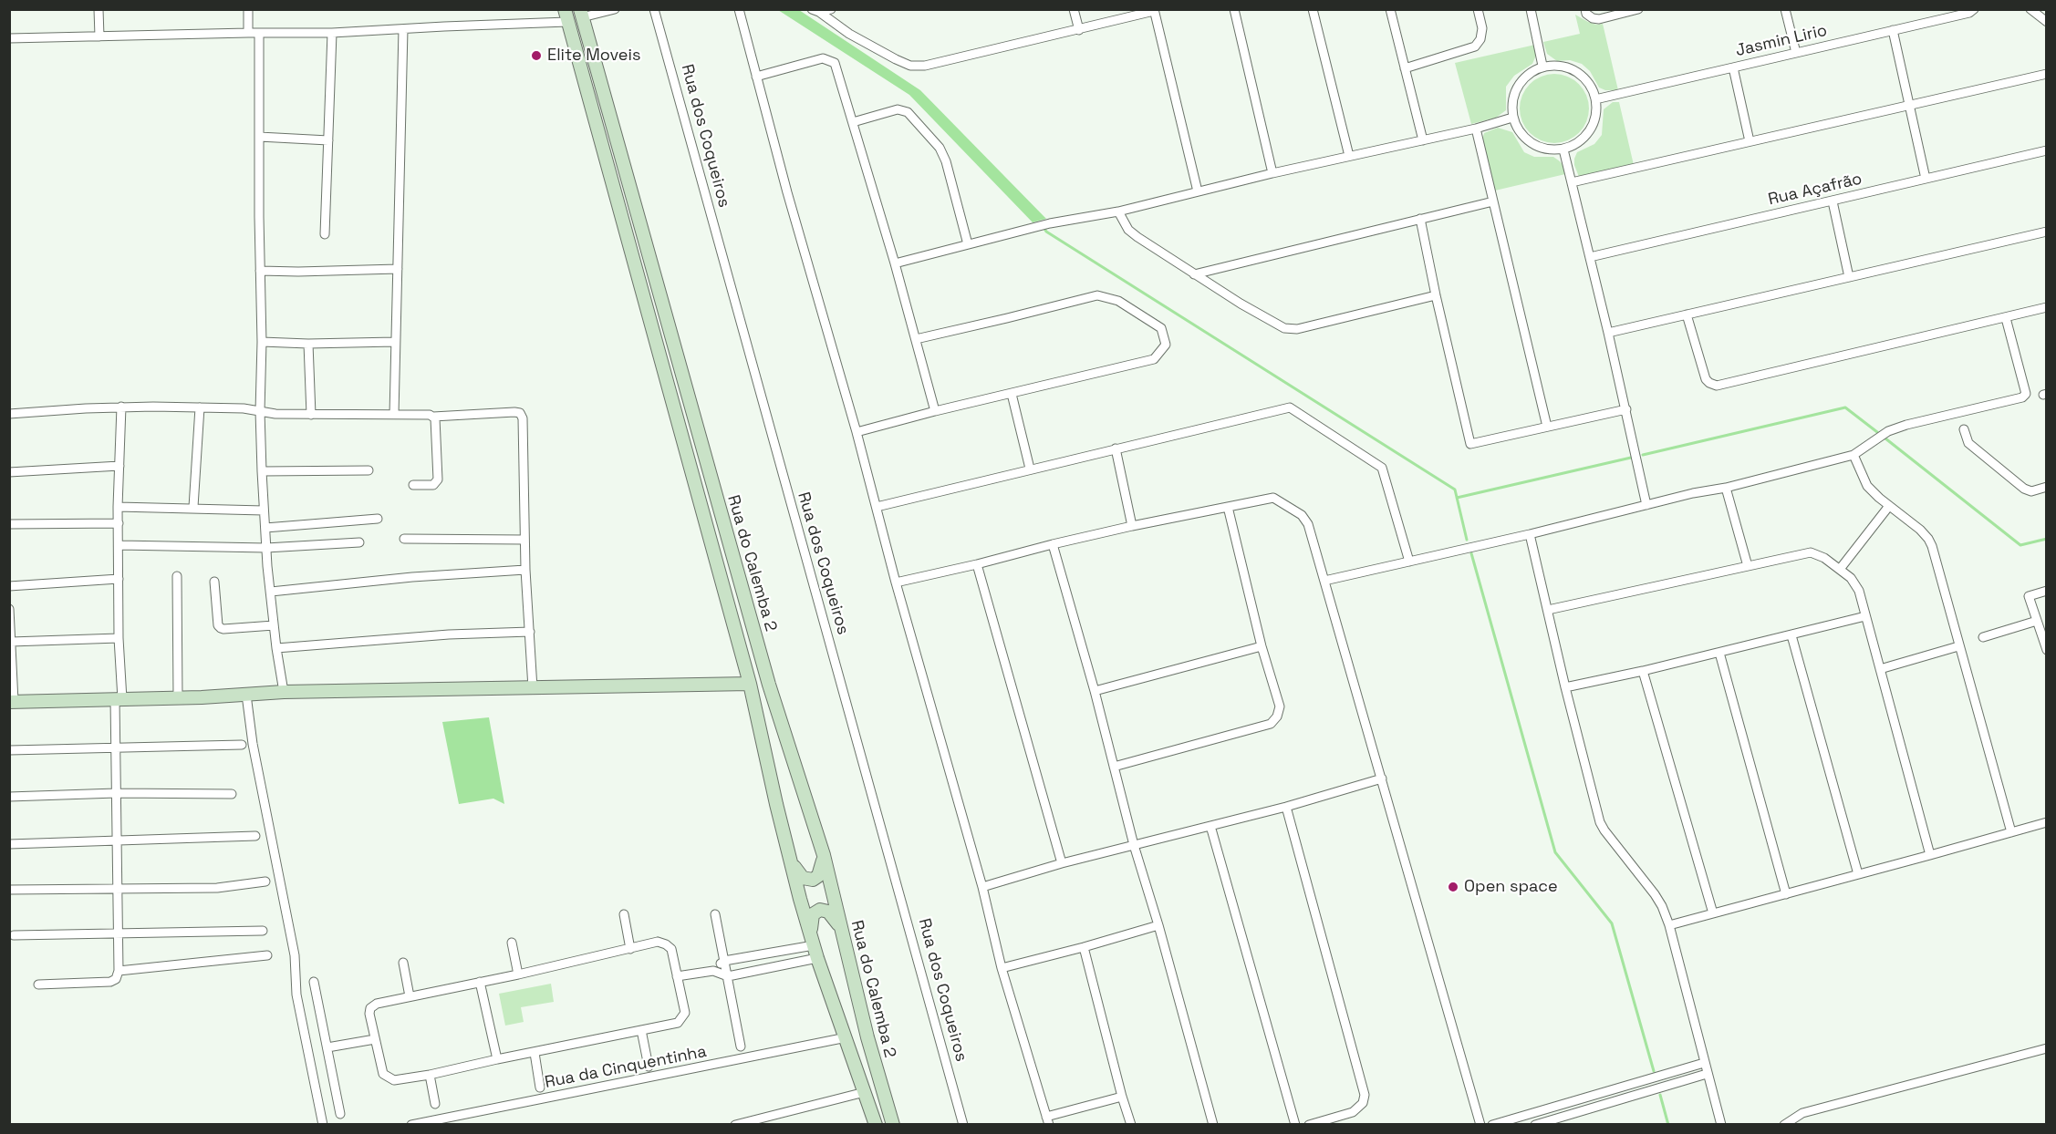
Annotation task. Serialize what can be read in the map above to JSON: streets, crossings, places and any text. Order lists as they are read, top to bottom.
{
  "streets": {
    "main road": ["Rua do Calemba 2"],
    "street": [
      "Jasmin Lirio",
      "Rua dos Coqueiros",
      "Rua Açafrão",
      "Rua da Cinquentinha"
    ]
  },
  "crossings": [
    ["Rua do Calemba 2", "Rua da Cinquentinha"]
  ],
  "places": ["Elite Moveis", "Open space"]
}
